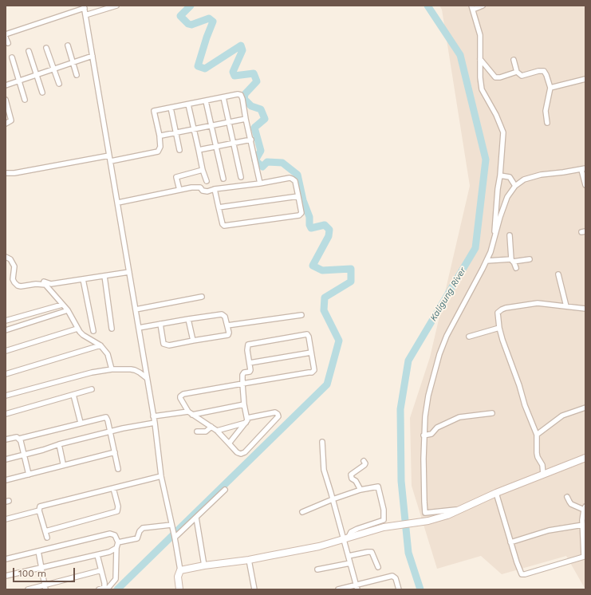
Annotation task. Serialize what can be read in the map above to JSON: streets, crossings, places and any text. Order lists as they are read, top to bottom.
{
  "water": ["Kaligung River"],
  "scale_bar": "100 m"
}
